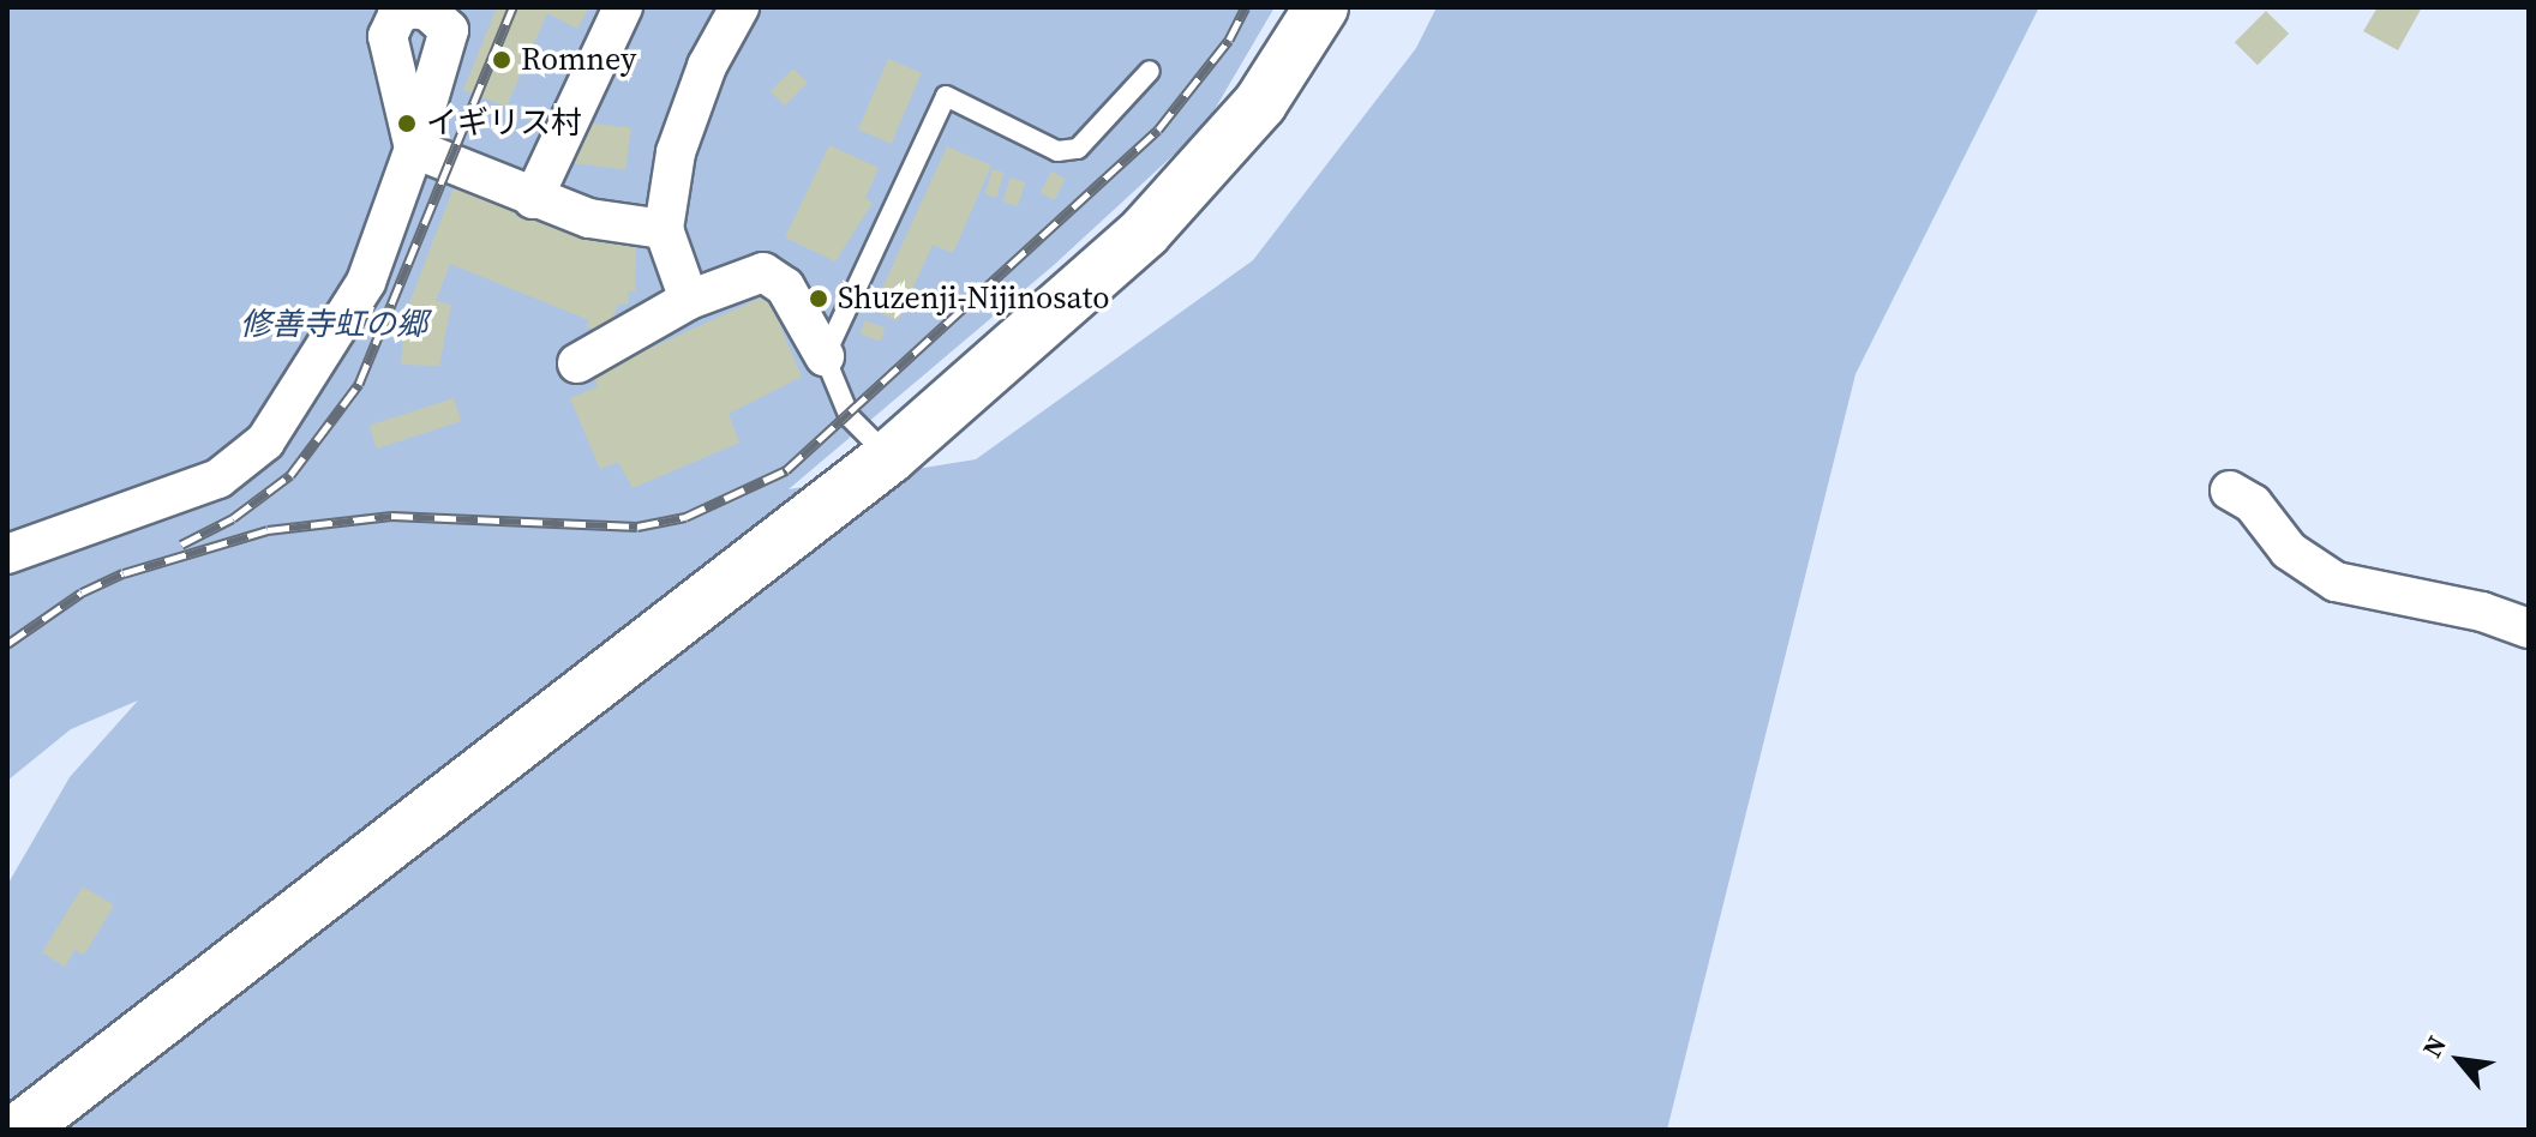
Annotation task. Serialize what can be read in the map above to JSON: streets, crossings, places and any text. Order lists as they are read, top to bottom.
{
  "parks": ["修善寺虹の郷"],
  "places": ["Romney", "イギリス村", "Shuzenji-Nijinosato"],
  "north": "top left"
}
